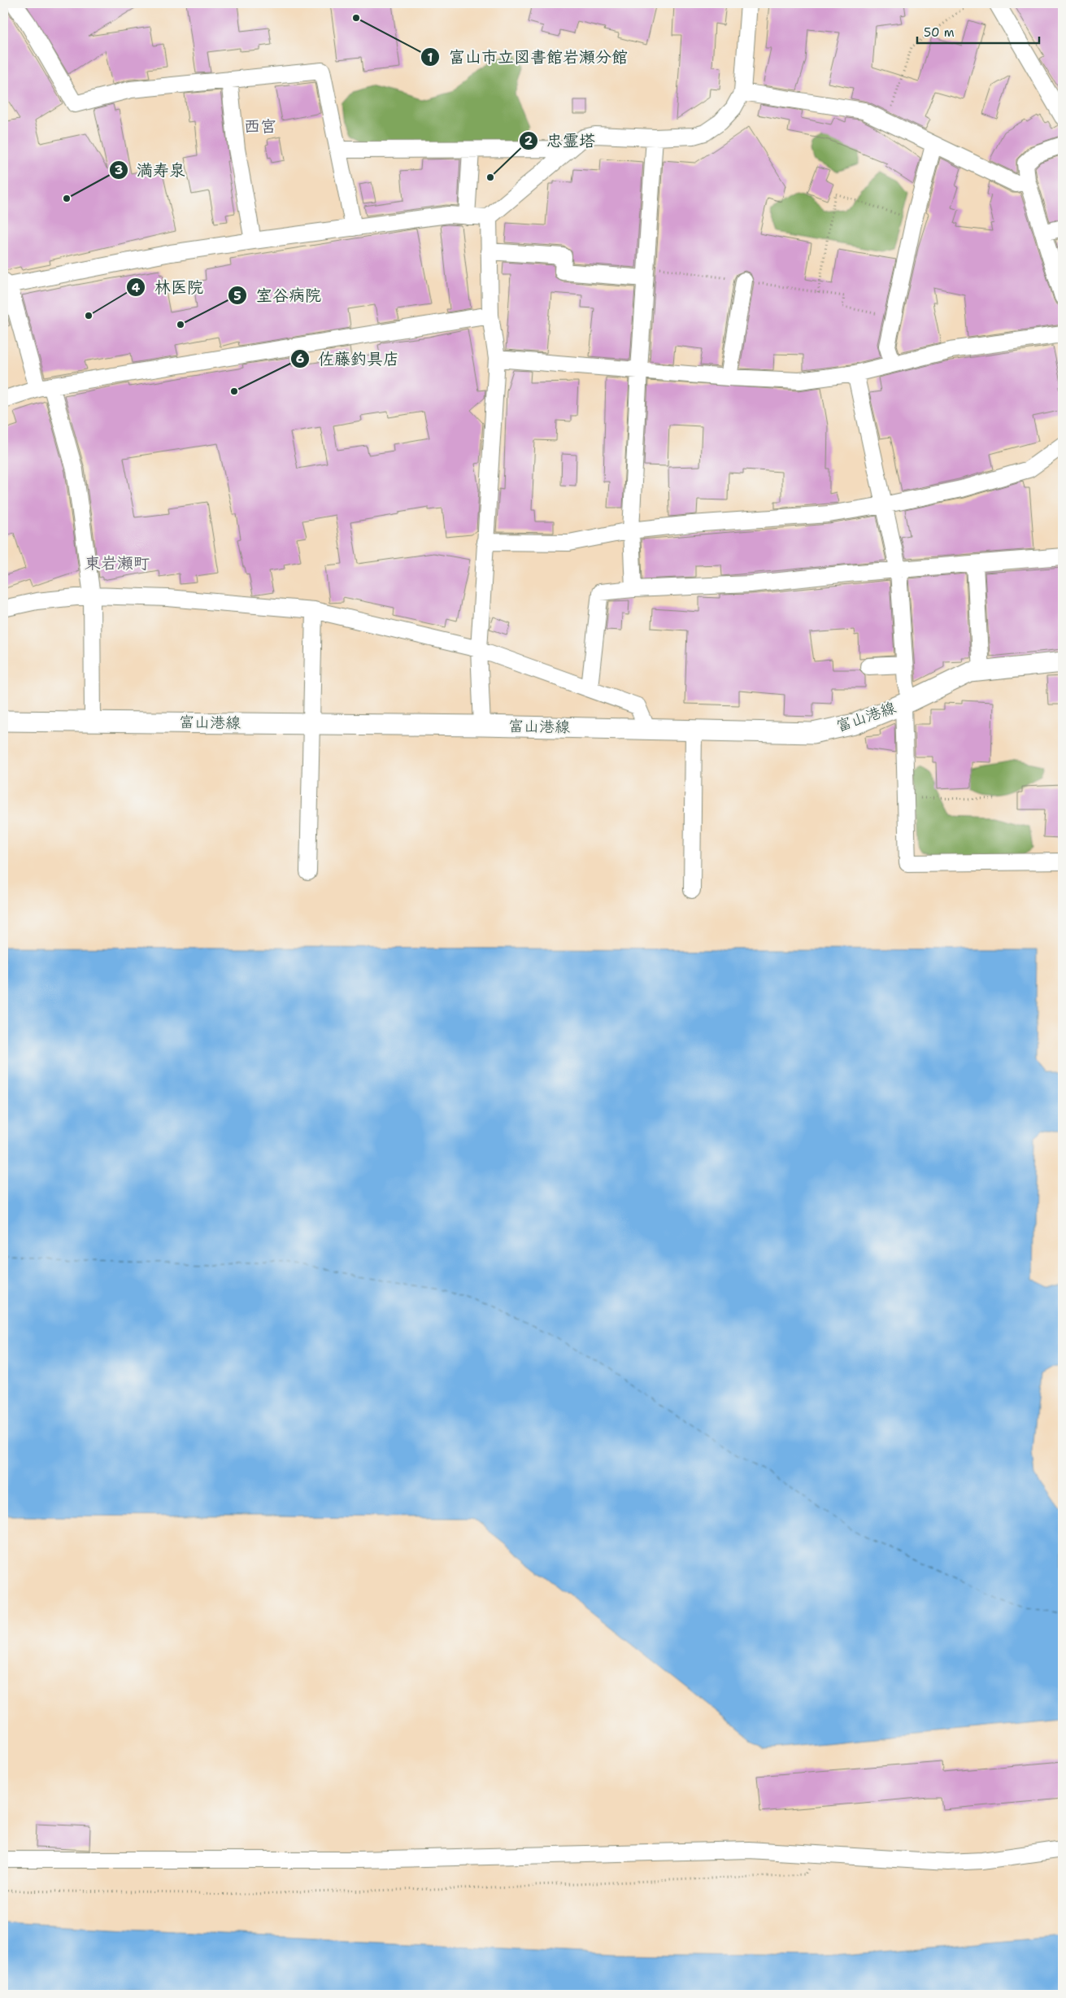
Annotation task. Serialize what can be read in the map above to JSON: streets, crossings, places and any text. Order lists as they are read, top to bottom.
{
  "streets": {
    "main road": ["富山港線"]
  },
  "districts": ["西宮", "東岩瀬町"],
  "places": [
    "富山市立図書館岩瀬分館",
    "忠霊塔",
    "満寿泉",
    "林医院",
    "室谷病院",
    "佐藤釣具店"
  ],
  "scale_bar": "50 m"
}
